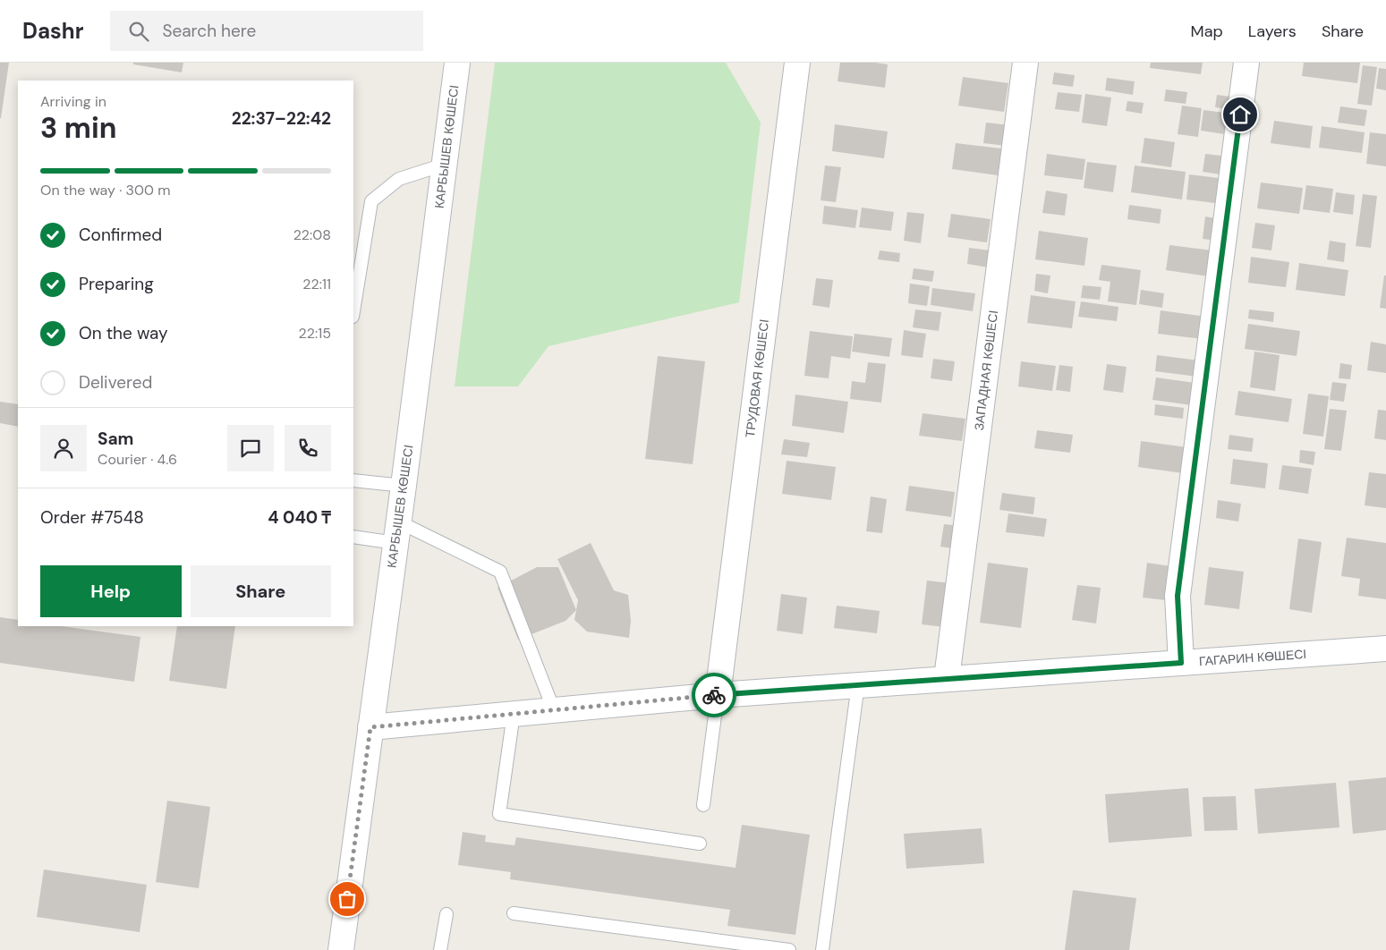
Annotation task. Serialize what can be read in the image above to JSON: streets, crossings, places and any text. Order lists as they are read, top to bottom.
{
  "streets": {
    "street": [
      "КАРБЫШЕВ КӨШЕСІ",
      "ЗАПАДНАЯ КӨШЕСІ",
      "ТРУДОВАЯ КӨШЕСІ",
      "ГАГАРИН КӨШЕСІ"
    ]
  },
  "crossings": [
    ["КАРБЫШЕВ КӨШЕСІ", "ГАГАРИН КӨШЕСІ"],
    ["ЗАПАДНАЯ КӨШЕСІ", "ГАГАРИН КӨШЕСІ"],
    ["ТРУДОВАЯ КӨШЕСІ", "ГАГАРИН КӨШЕСІ"]
  ],
  "page": {
    "header": "Dashr",
    "search": "Search here",
    "nav": ["Map", "Layers", "Share"],
    "heading": ["3 min", "Arriving in", "22:37–22:42"],
    "panel": [
      "Sam",
      "Courier · 4.6",
      "Order #7548",
      "4 040 ₸"
    ],
    "bar": "On the way · 300 m",
    "list": [
      ["Confirmed", "22:08"],
      ["Preparing", "22:11"],
      ["On the way", "22:15"],
      "Delivered"
    ],
    "buttons": ["Help", "Share"]
  }
}
